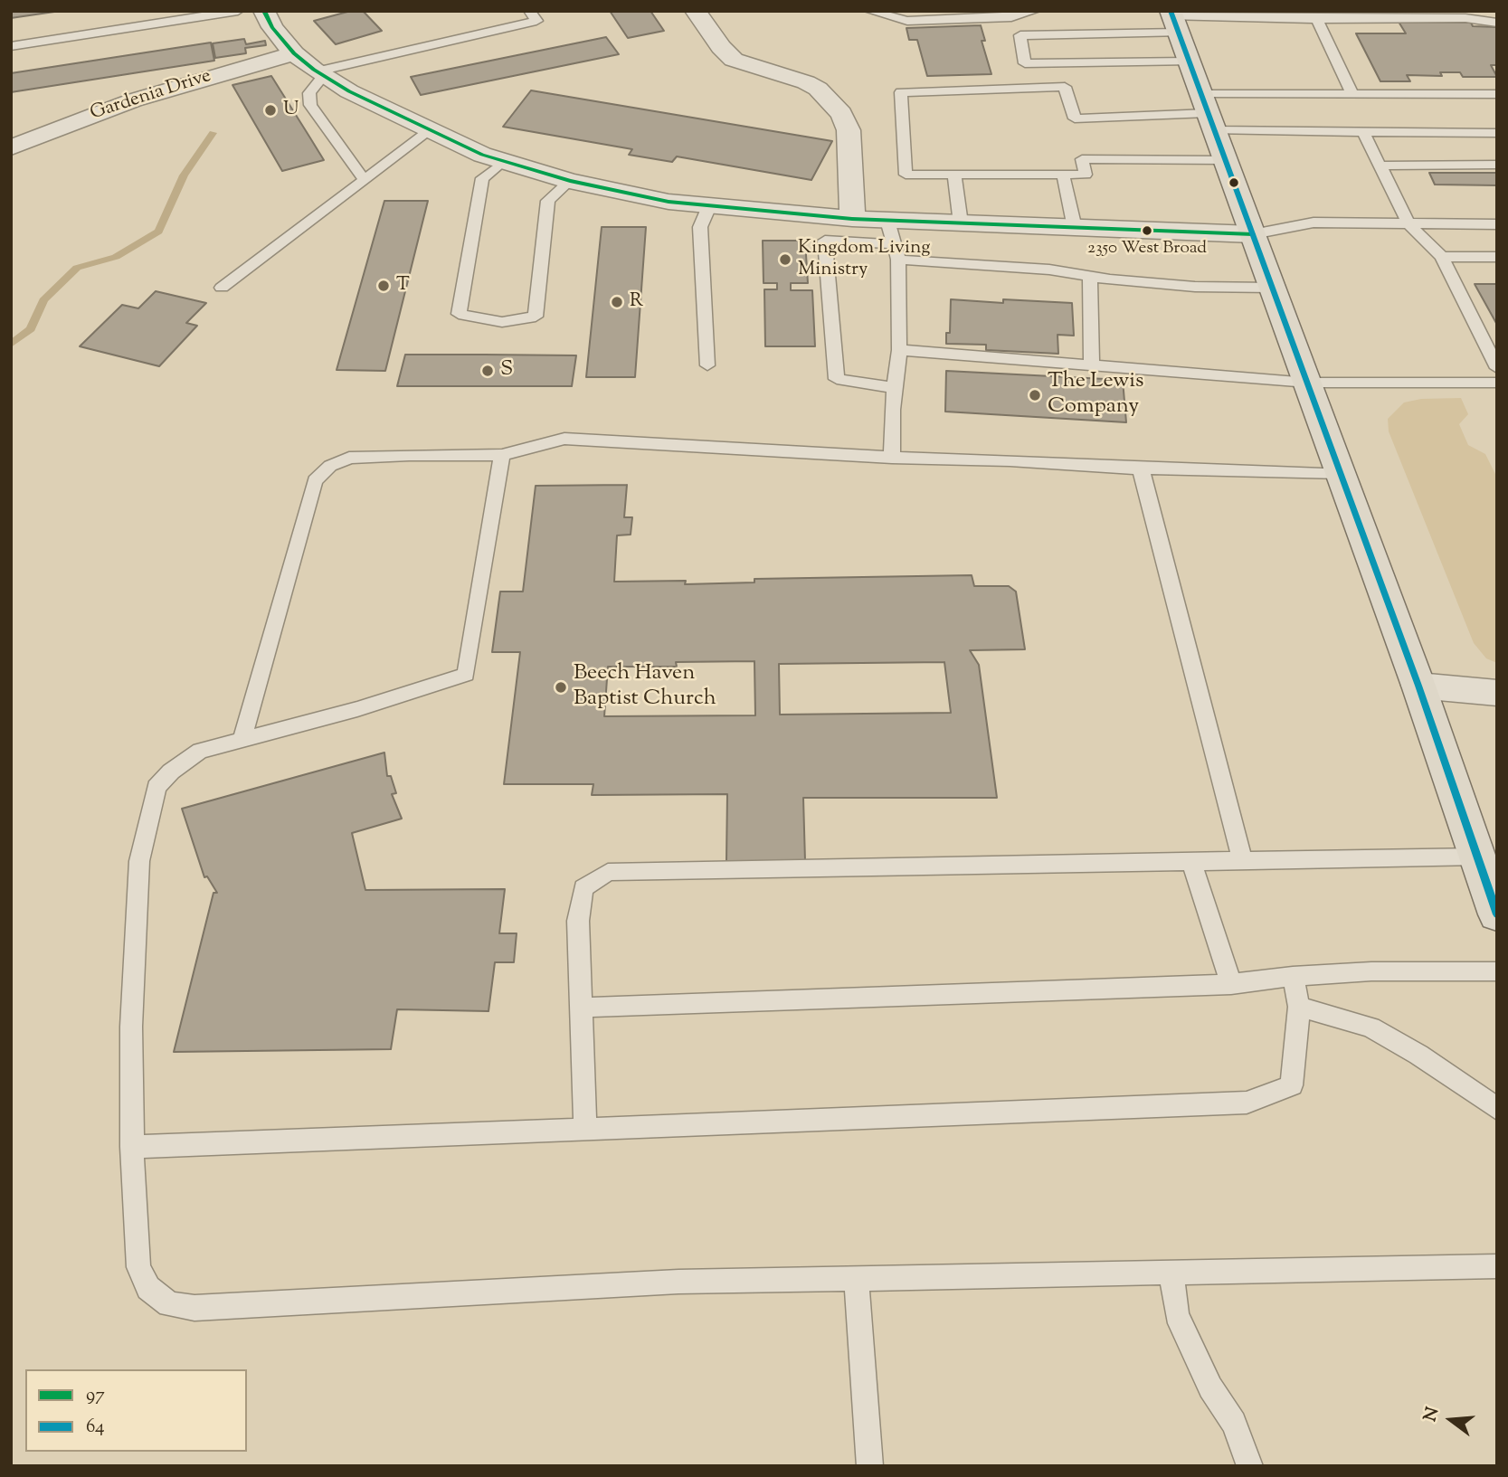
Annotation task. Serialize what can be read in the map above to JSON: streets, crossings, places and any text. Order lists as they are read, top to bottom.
{
  "streets": {
    "street": ["Gardenia Drive"]
  },
  "places": [
    "U",
    "2350 West Broad",
    "Kingdom Living Ministry",
    "T",
    "R",
    "S",
    "The Lewis Company",
    "Beech Haven Baptist Church"
  ],
  "lines": ["transit line 97", "transit line 64"],
  "legend": ["97", "64"],
  "north": "left"
}
